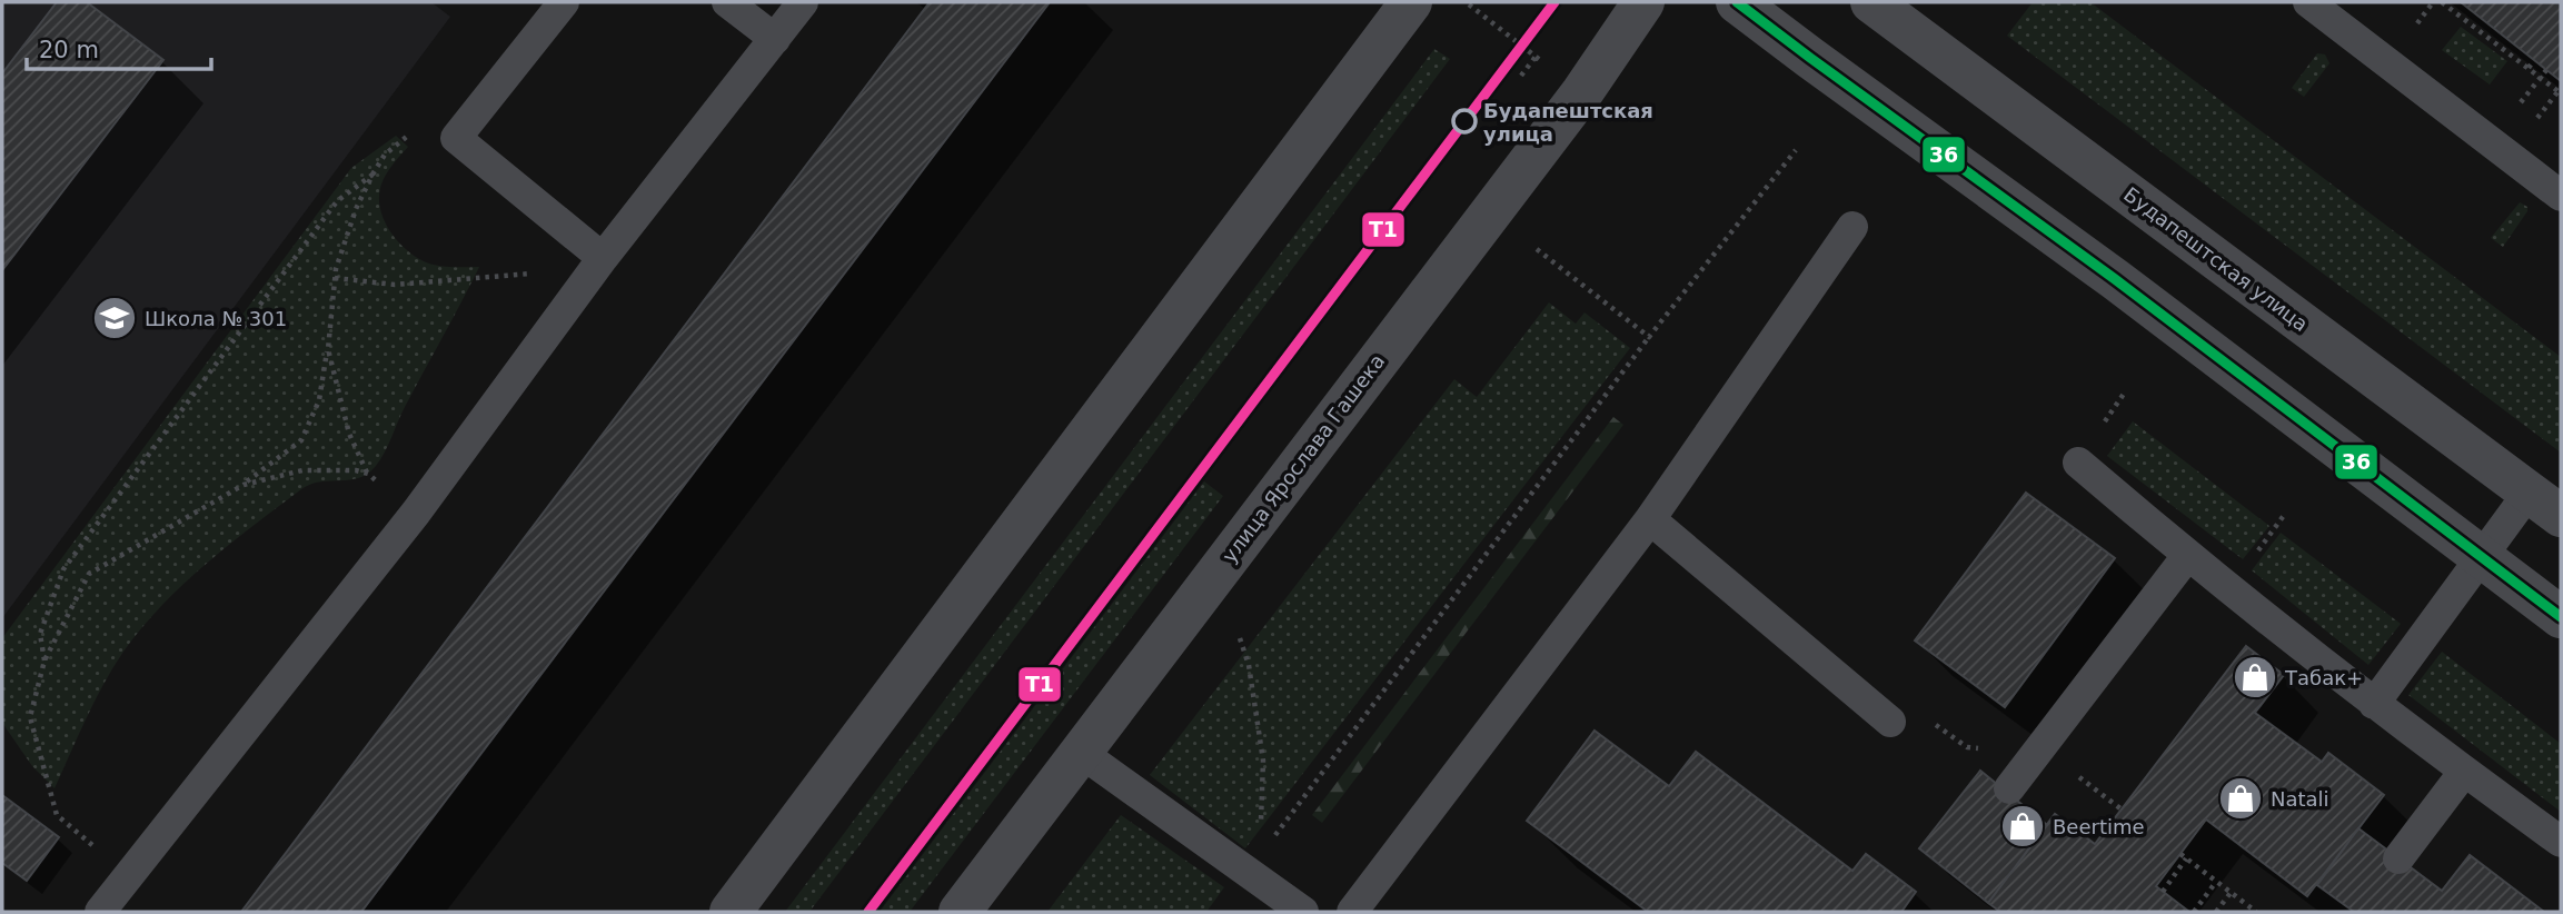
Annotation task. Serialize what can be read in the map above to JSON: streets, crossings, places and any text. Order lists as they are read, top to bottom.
{
  "streets": {
    "street": ["Будапештская улица", "улица Ярослава Гашека"]
  },
  "places": {
    "other": ["Будапештская улица"],
    "school or university": ["Школа № 301"],
    "shop": ["Табак+", "Natali", "Beertime"]
  },
  "lines": ["transit line T1", "transit line 36"],
  "scale_bar": "20 m"
}
